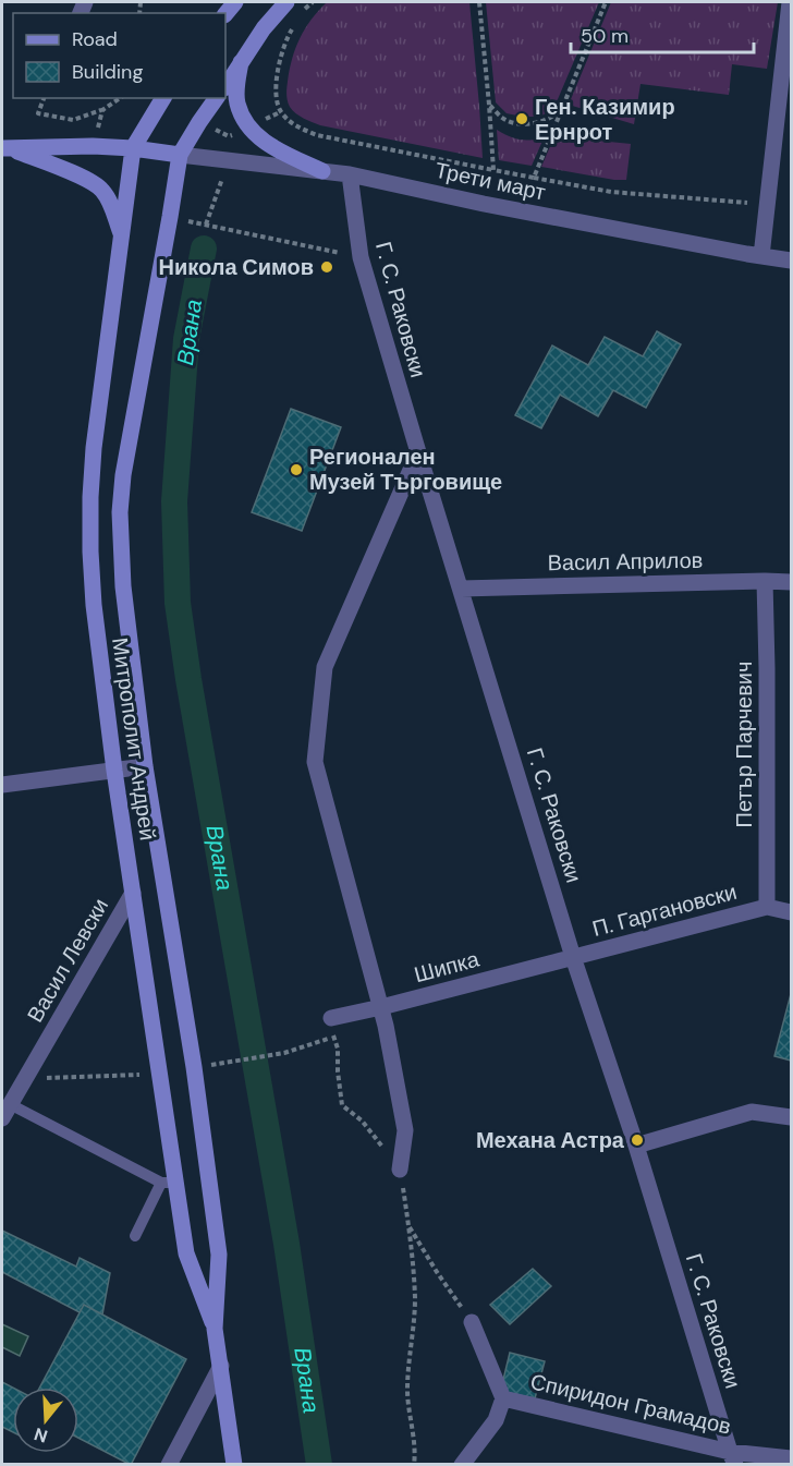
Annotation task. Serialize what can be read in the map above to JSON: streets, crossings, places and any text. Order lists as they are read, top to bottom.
{
  "streets": {
    "main road": ["Митрополит Андрей"],
    "street": [
      "Трети март",
      "Г. С. Раковски",
      "Васил Априлов",
      "Петър Парчевич",
      "П. Гаргановски",
      "Васил Левски",
      "Шипка",
      "Спиридон Грамадов"
    ]
  },
  "crossings": [
    ["Трети март", "Г. С. Раковски"],
    ["Трети март", "Митрополит Андрей"],
    ["Г. С. Раковски", "Васил Априлов"],
    ["Г. С. Раковски", "П. Гаргановски"],
    ["Г. С. Раковски", "Шипка"],
    ["Г. С. Раковски", "Спиридон Грамадов"],
    ["Васил Априлов", "Петър Парчевич"],
    ["Митрополит Андрей", "Васил Левски"],
    ["Петър Парчевич", "П. Гаргановски"],
    ["П. Гаргановски", "Шипка"]
  ],
  "water": ["Врана"],
  "places": [
    "Ген. Казимир Ернрот",
    "Никола Симов",
    "Регионален Музей Търговище",
    "Механа Астра"
  ],
  "legend": ["Road", "Building"],
  "scale_bar": "50 m",
  "north": "bottom"
}
